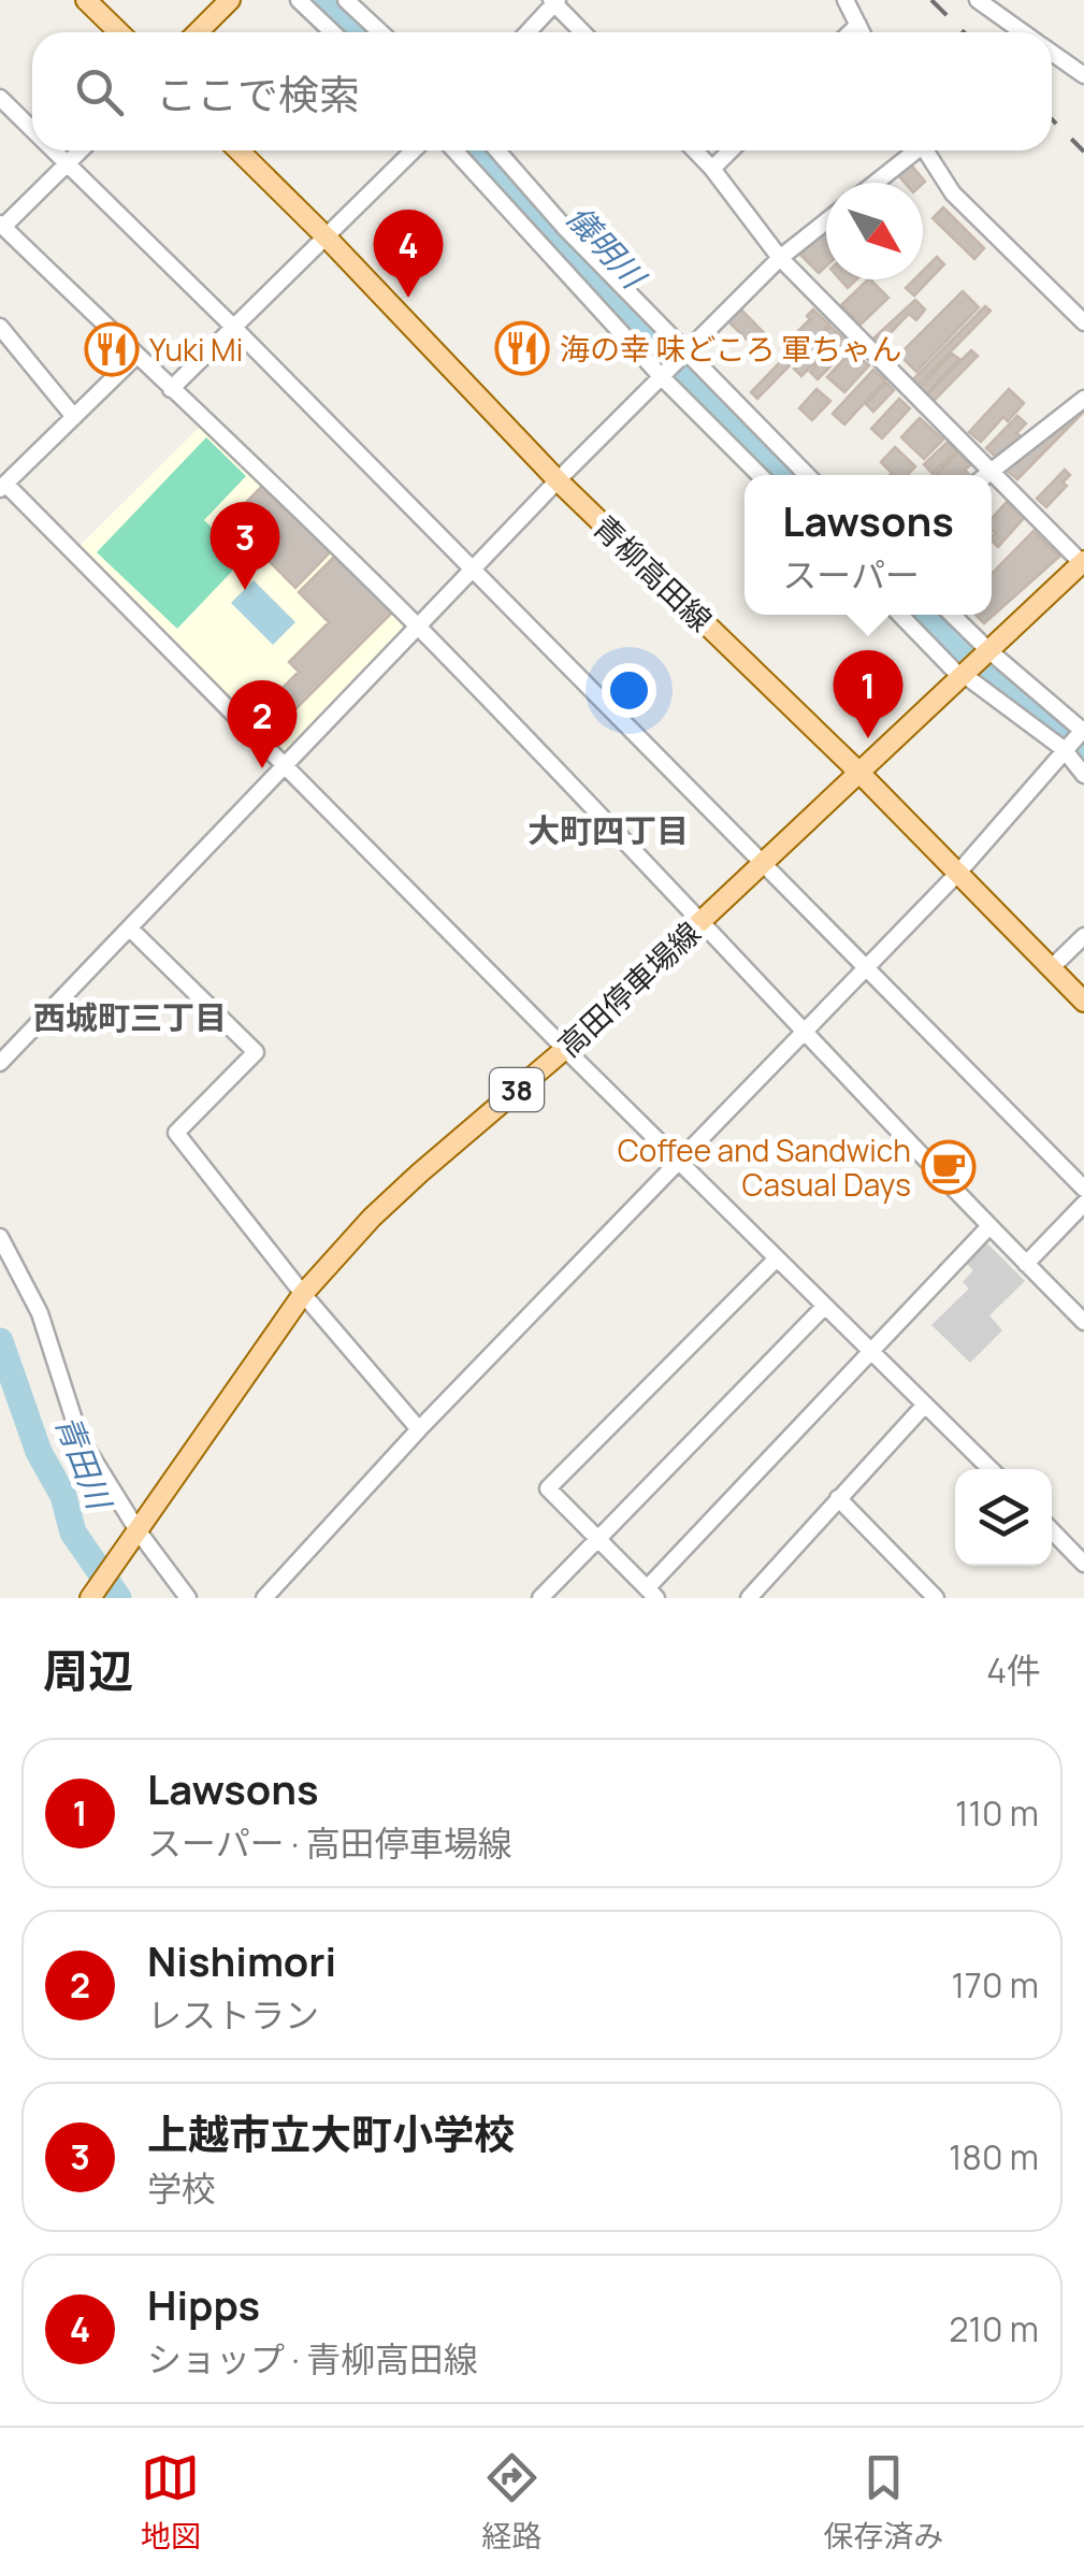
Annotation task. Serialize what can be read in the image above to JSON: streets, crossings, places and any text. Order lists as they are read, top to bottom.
{
  "streets": {
    "main road": ["青柳高田線", "高田停車場線", "38"]
  },
  "crossings": [
    ["青柳高田線", "高田停車場線"]
  ],
  "districts": ["大町四丁目", "西城町三丁目"],
  "water": ["儀明川", "青田川"],
  "places": {
    "restaurant": ["海の幸 味どころ 軍ちゃん", "Yuki Mi"],
    "cafe": ["Coffee and Sandwich Casual Days"]
  },
  "north": "bottom right",
  "page": {
    "search": "ここで検索",
    "pins": [
      "4",
      "3",
      "1",
      "2"
    ],
    "popup": ["Lawsons", "スーパー"],
    "heading": ["周辺", "4件"],
    "list": [
      {
        "mark": "1",
        "name": "Lawsons",
        "note": "スーパー · 高田停車場線",
        "value": "110 m"
      },
      {
        "mark": "2",
        "name": "Nishimori",
        "note": "レストラン",
        "value": "170 m"
      },
      {
        "mark": "3",
        "name": "上越市立大町小学校",
        "note": "学校",
        "value": "180 m"
      },
      {
        "mark": "4",
        "name": "Hipps",
        "note": "ショップ · 青柳高田線",
        "value": "210 m"
      }
    ],
    "nav": ["地図", "経路", "保存済み"]
  }
}
